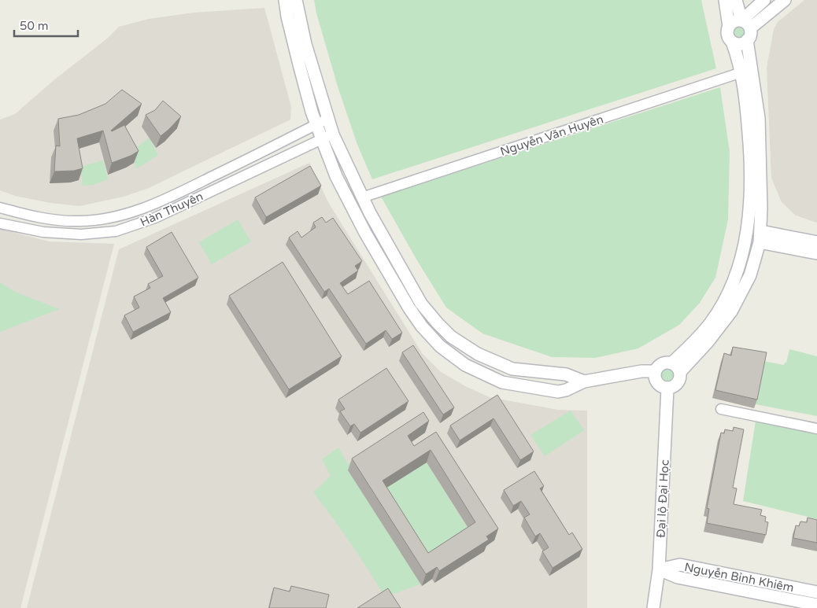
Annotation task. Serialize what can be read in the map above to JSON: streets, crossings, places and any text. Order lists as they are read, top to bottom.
{
  "streets": {
    "street": [
      "Nguyễn Văn Huyên",
      "Hàn Thuyên",
      "Đại lộ Đại Học",
      "Nguyễn Bỉnh Khiêm"
    ]
  },
  "crossings": [
    ["Đại lộ Đại Học", "Nguyễn Bỉnh Khiêm"]
  ],
  "scale_bar": "50 m"
}
